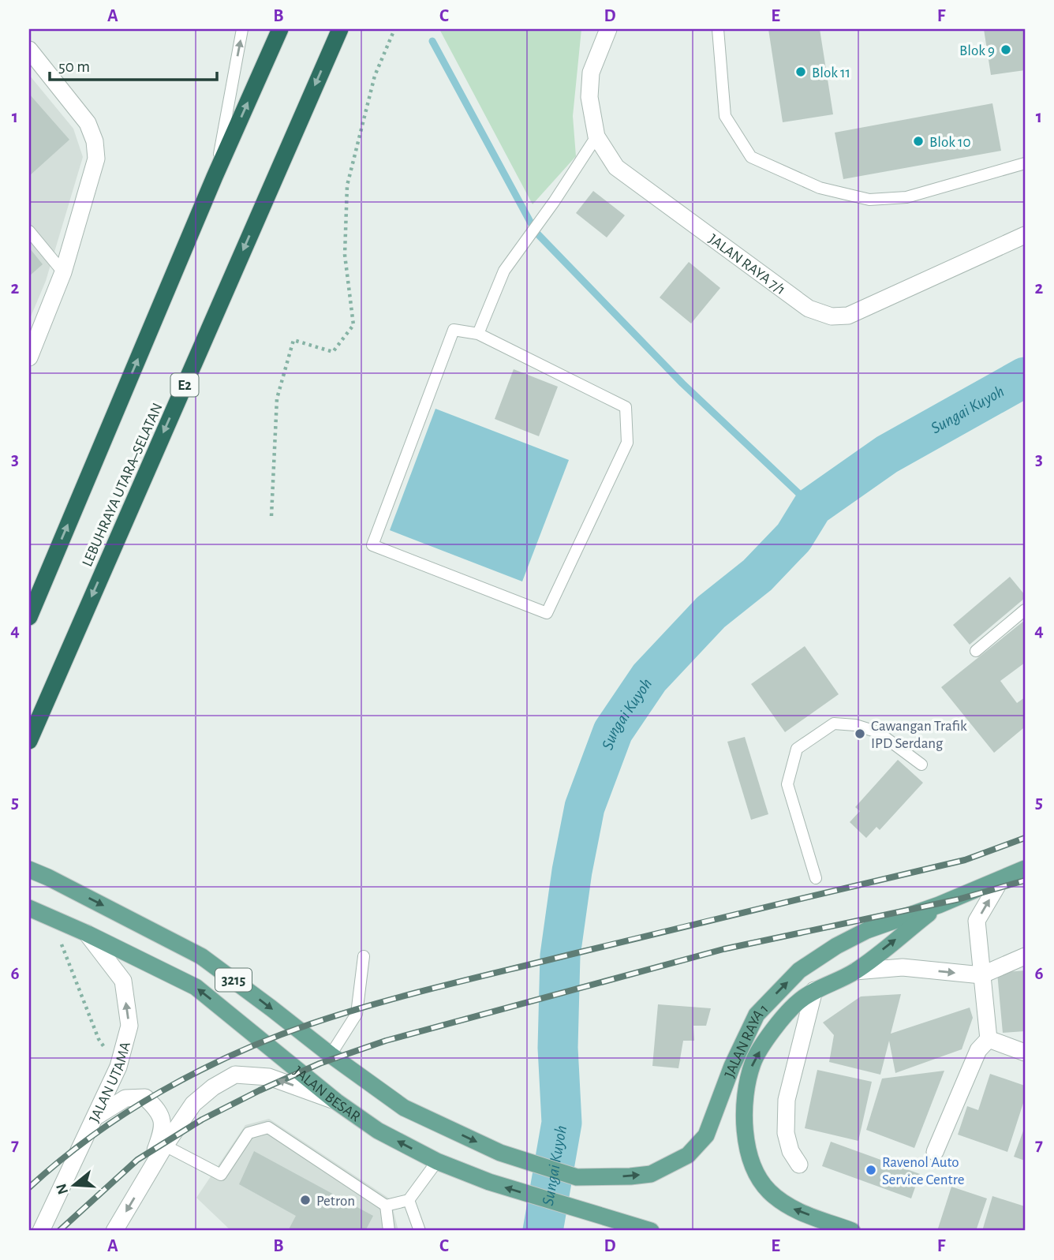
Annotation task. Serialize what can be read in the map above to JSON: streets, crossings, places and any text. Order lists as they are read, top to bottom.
{
  "streets": {
    "highway": ["E2", "LEBUHRAYA UTARA–SELATAN"],
    "main road": ["3215", "JALAN RAYA 1", "JALAN BESAR"],
    "street": ["JALAN RAYA 7/1", "JALAN UTAMA"]
  },
  "crossings": [
    ["JALAN RAYA 1", "JALAN BESAR"],
    ["JALAN UTAMA", "JALAN BESAR"]
  ],
  "one_way": ["JALAN UTAMA"],
  "water": ["Sungai Kuyoh"],
  "places": [
    "Blok 9",
    "Blok 11",
    "Blok 10",
    "Cawangan Trafik IPD Serdang",
    "Ravenol Auto Service Centre",
    "Petron"
  ],
  "scale_bar": "50 m",
  "north": "left",
  "grid": {
    "columns": [
      "A",
      "B",
      "C",
      "D",
      "E",
      "F"
    ],
    "rows": [
      "1",
      "2",
      "3",
      "4",
      "5",
      "6",
      "7"
    ]
  }
}
